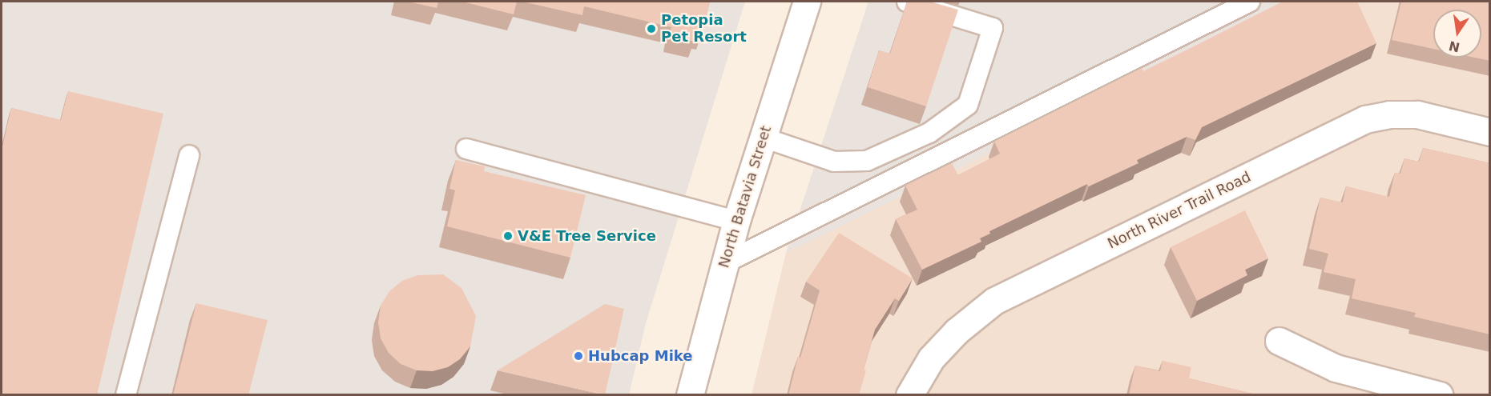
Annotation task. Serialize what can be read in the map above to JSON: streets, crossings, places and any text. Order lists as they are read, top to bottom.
{
  "streets": {
    "street": ["North Batavia Street", "North River Trail Road"]
  },
  "places": ["Petopia Pet Resort", "V&E Tree Service", "Hubcap Mike"],
  "north": "bottom"
}
